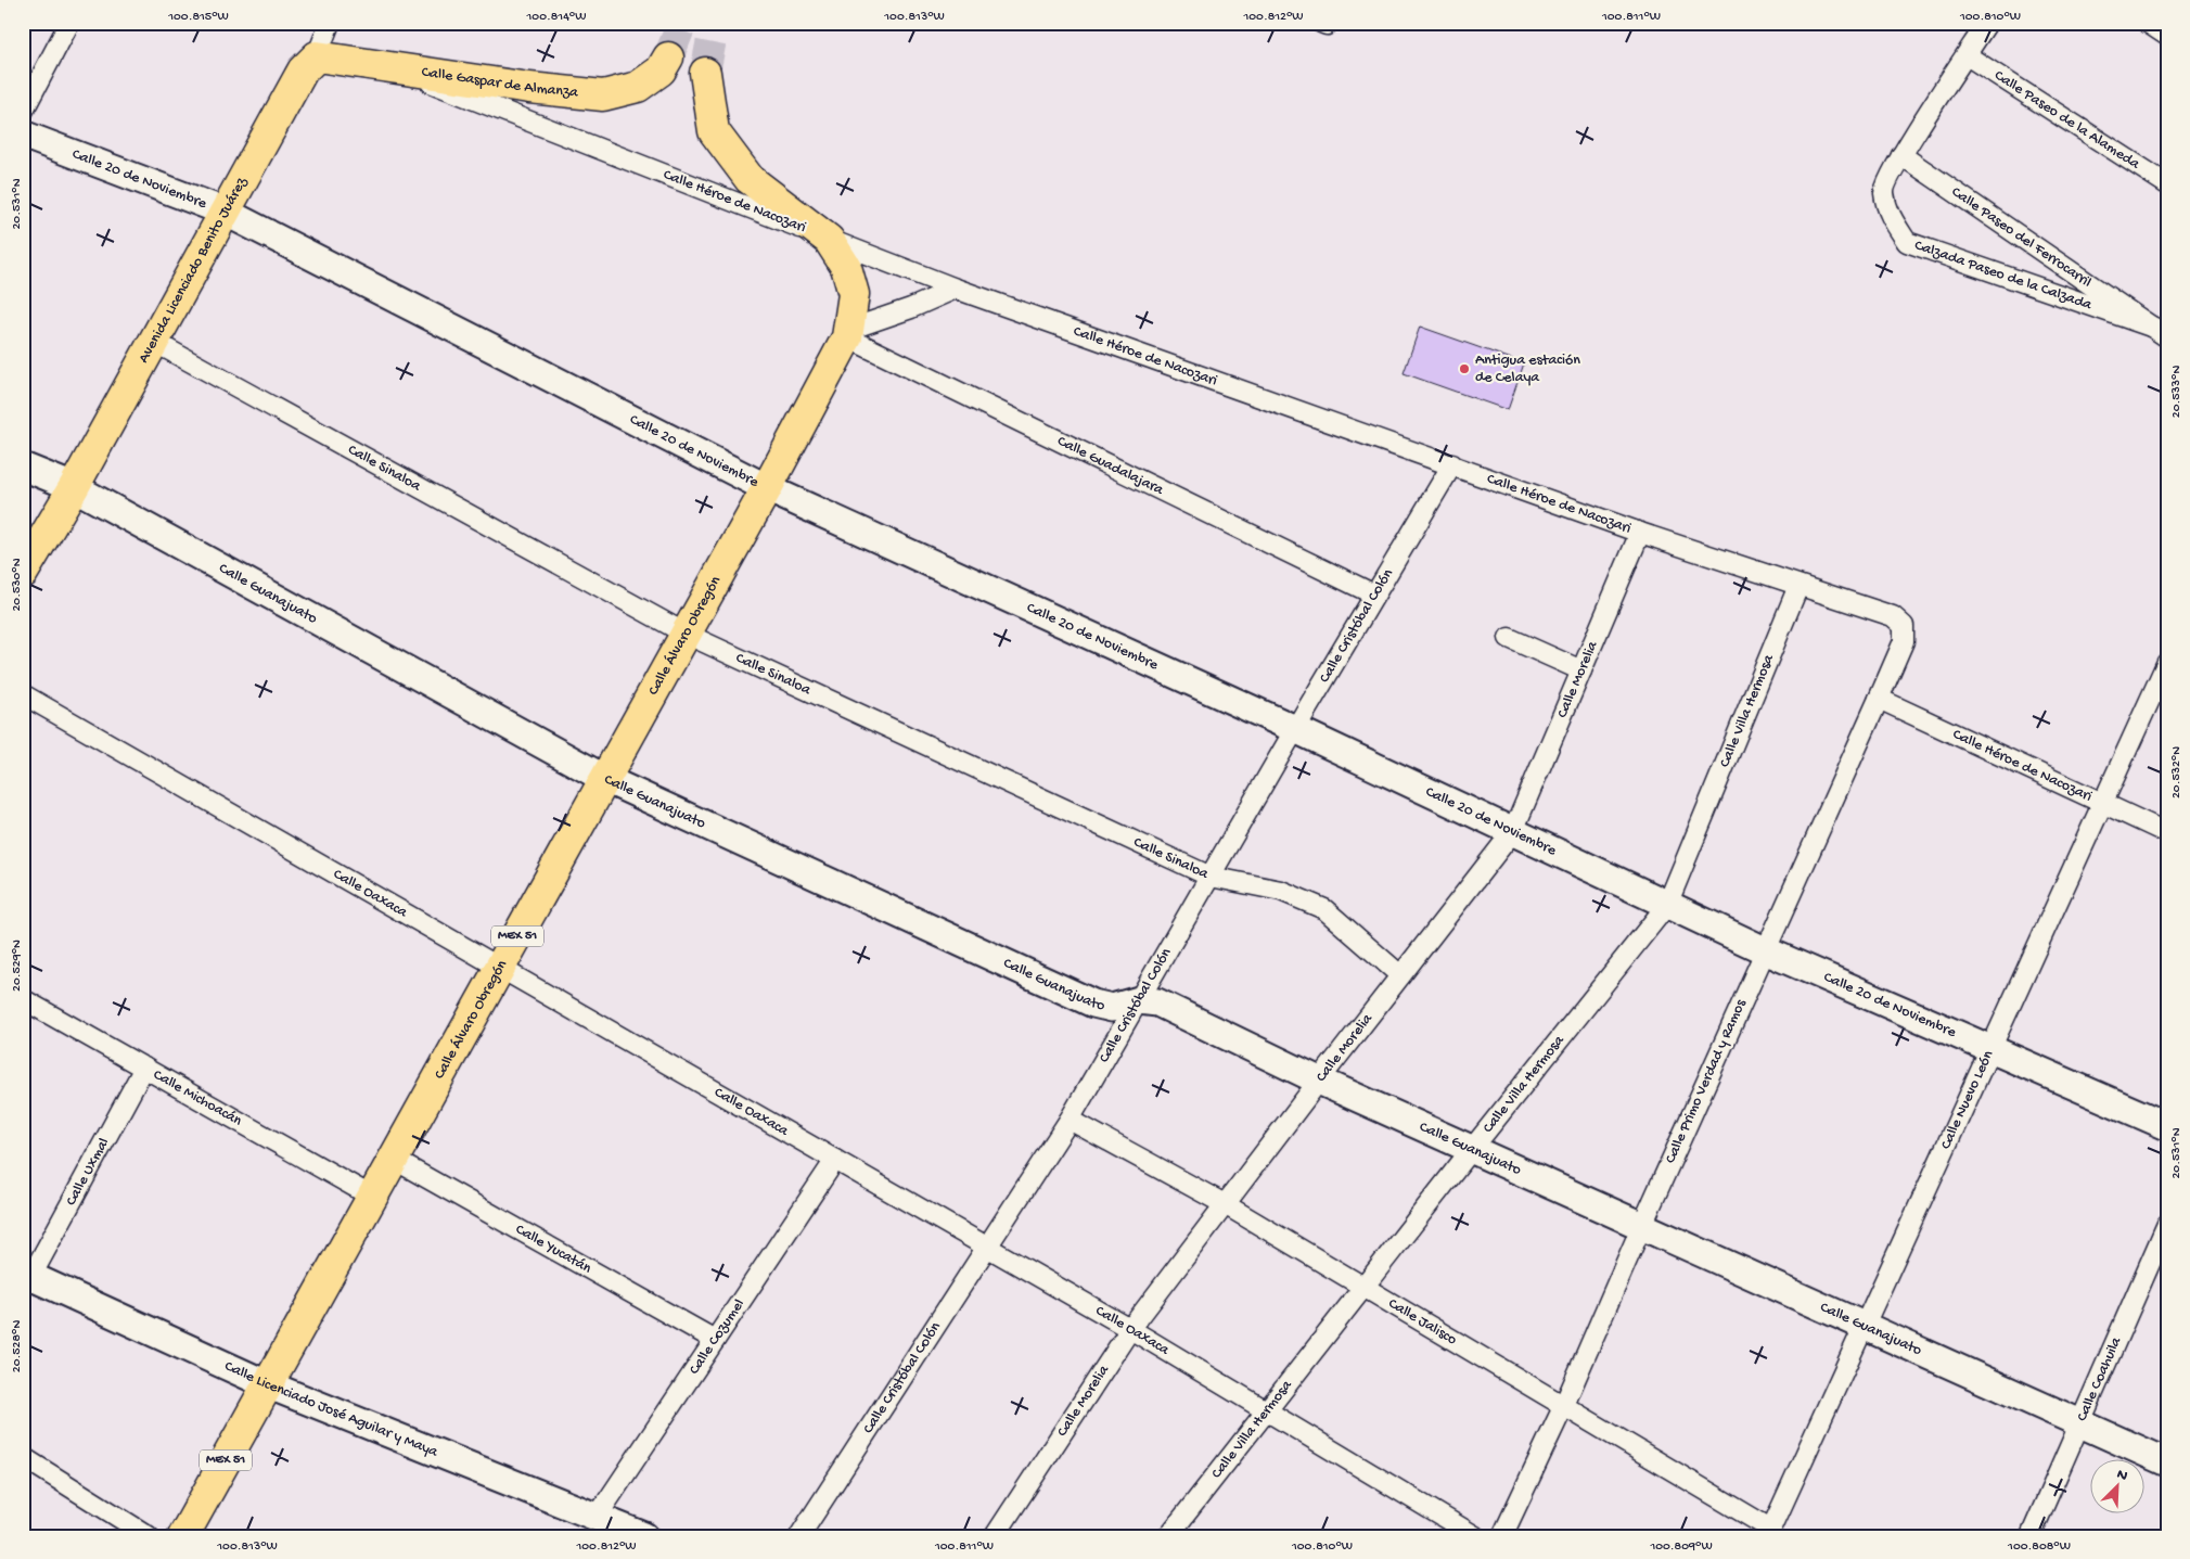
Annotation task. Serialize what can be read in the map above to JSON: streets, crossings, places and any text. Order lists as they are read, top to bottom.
{
  "streets": {
    "main road": [
      "Calle Gaspar de Almanza",
      "Avenida Licenciado Benito Juárez",
      "Calle Álvaro Obregón",
      "MEX 51"
    ],
    "street": [
      "Calle Paseo de la Alameda",
      "Calle 20 de Noviembre",
      "Calle Héroe de Nacozari",
      "Calle Paseo del Ferrocarril",
      "Calzada Paseo de la Calzada",
      "Calle Guadalajara",
      "Calle Sinaloa",
      "Calle Guanajuato",
      "Calle Cristóbal Colón",
      "Calle Morelia",
      "Calle Villa Hermosa",
      "Calle Oaxaca",
      "Calle Primo Verdad y Ramos",
      "Calle Michoacán",
      "Calle Nuevo León",
      "Calle Uxmal",
      "Calle Yucatán",
      "Calle Jalisco",
      "Calle Cozumel",
      "Calle Coahuila",
      "Calle Licenciado José Aguilar y Maya"
    ]
  },
  "crossings": [
    ["Calle Gaspar de Almanza", "Calle Héroe de Nacozari"],
    ["Calle Gaspar de Almanza", "Avenida Licenciado Benito Juárez"],
    ["Calle Paseo de la Alameda", "Calzada Paseo de la Calzada"],
    ["Calle 20 de Noviembre", "Avenida Licenciado Benito Juárez"],
    ["Calle 20 de Noviembre", "Calle Cristóbal Colón"],
    ["Calle 20 de Noviembre", "Calle Álvaro Obregón"],
    ["Calle 20 de Noviembre", "Calle Morelia"],
    ["Calle 20 de Noviembre", "Calle Villa Hermosa"],
    ["Calle 20 de Noviembre", "Calle Primo Verdad y Ramos"],
    ["Calle 20 de Noviembre", "Calle Nuevo León"],
    ["Calle Héroe de Nacozari", "Calle Cristóbal Colón"],
    ["Calle Héroe de Nacozari", "Calle Álvaro Obregón"],
    ["Calle Héroe de Nacozari", "Calle Morelia"],
    ["Calle Héroe de Nacozari", "Calle Villa Hermosa"],
    ["Calle Héroe de Nacozari", "Calle Primo Verdad y Ramos"],
    ["Calle Héroe de Nacozari", "Calle Nuevo León"],
    ["Calle Paseo del Ferrocarril", "Calzada Paseo de la Calzada"],
    ["Avenida Licenciado Benito Juárez", "Calle Sinaloa"],
    ["Avenida Licenciado Benito Juárez", "Calle Guanajuato"],
    ["Calle Guadalajara", "Calle Cristóbal Colón"],
    ["Calle Guadalajara", "Calle Álvaro Obregón"],
    ["Calle Sinaloa", "Calle Cristóbal Colón"],
    ["Calle Sinaloa", "Calle Álvaro Obregón"],
    ["Calle Sinaloa", "Calle Morelia"],
    ["Calle Guanajuato", "Calle Cristóbal Colón"],
    ["Calle Guanajuato", "Calle Álvaro Obregón"],
    ["Calle Guanajuato", "Calle Morelia"],
    ["Calle Guanajuato", "Calle Villa Hermosa"],
    ["Calle Guanajuato", "Calle Primo Verdad y Ramos"],
    ["Calle Guanajuato", "Calle Nuevo León"],
    ["Calle Guanajuato", "Calle Coahuila"],
    ["Calle Cristóbal Colón", "Calle Oaxaca"],
    ["Calle Cristóbal Colón", "Calle Jalisco"],
    ["Calle Álvaro Obregón", "Calle Oaxaca"],
    ["Calle Álvaro Obregón", "Calle Michoacán"],
    ["Calle Álvaro Obregón", "Calle Yucatán"],
    ["Calle Álvaro Obregón", "Calle Licenciado José Aguilar y Maya"],
    ["Calle Morelia", "Calle Oaxaca"],
    ["Calle Morelia", "Calle Jalisco"],
    ["Calle Villa Hermosa", "Calle Oaxaca"],
    ["Calle Villa Hermosa", "Calle Jalisco"],
    ["Calle Oaxaca", "Calle Cozumel"],
    ["Calle Primo Verdad y Ramos", "Calle Jalisco"],
    ["Calle Michoacán", "Calle Uxmal"],
    ["Calle Nuevo León", "Calle Jalisco"],
    ["Calle Uxmal", "Calle Licenciado José Aguilar y Maya"],
    ["Calle Yucatán", "Calle Cozumel"],
    ["Calle Cozumel", "Calle Licenciado José Aguilar y Maya"]
  ],
  "places": ["Antigua estación de Celaya"],
  "north": "top right",
  "coordinates": [
    "100.815°W",
    "100.814°W",
    "100.813°W",
    "100.812°W",
    "100.811°W",
    "100.810°W",
    "20.531°N",
    "20.533°N",
    "20.530°N",
    "20.532°N",
    "20.529°N",
    "20.528°N",
    "100.809°W",
    "100.808°W"
  ]
}
